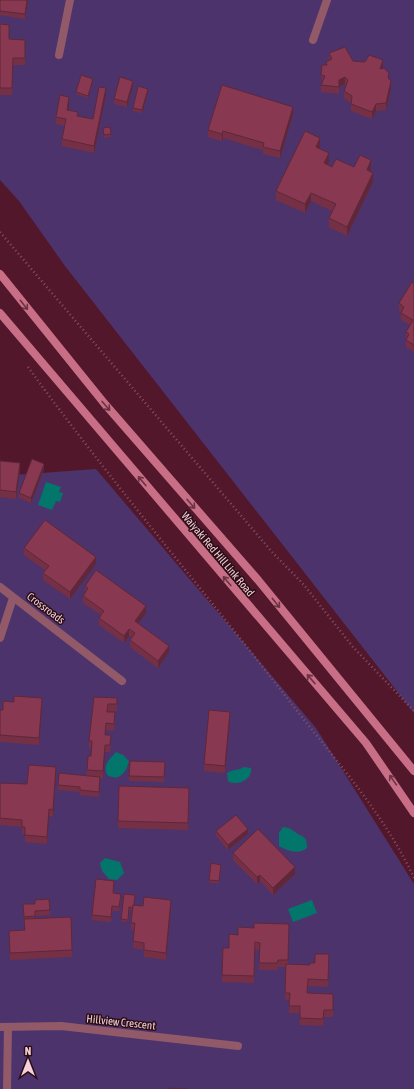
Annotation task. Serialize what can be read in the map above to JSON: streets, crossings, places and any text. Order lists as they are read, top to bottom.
{
  "streets": {
    "main road": ["Waiyaki Red Hill Link Road"],
    "street": ["Crossroads", "Hillview Crescent"]
  },
  "north": "top"
}
